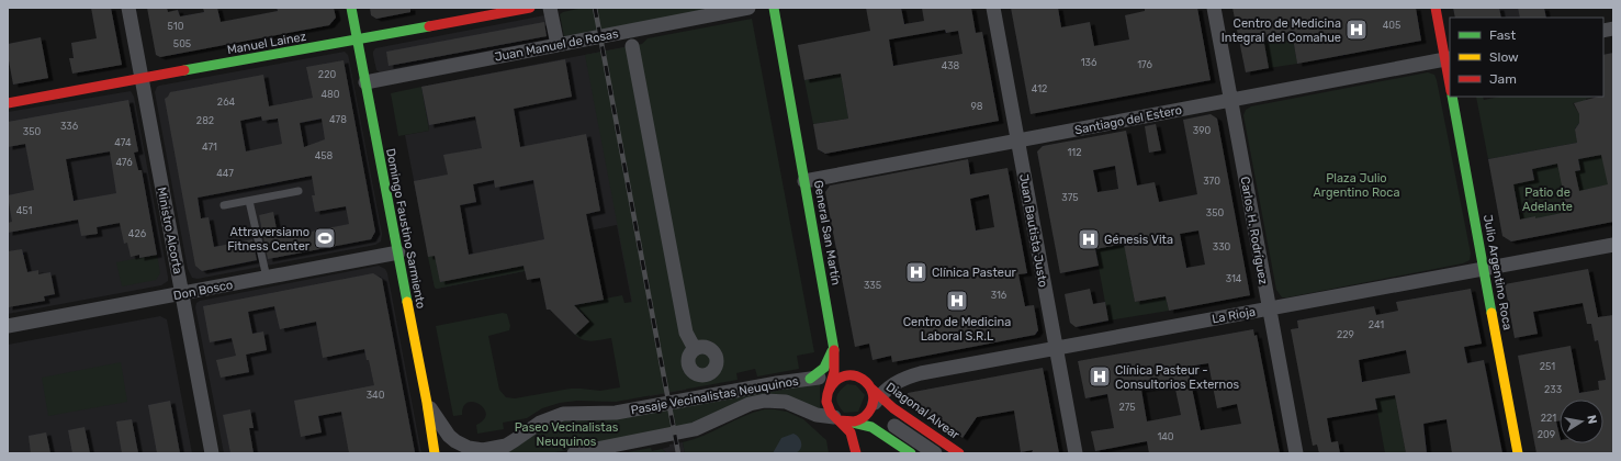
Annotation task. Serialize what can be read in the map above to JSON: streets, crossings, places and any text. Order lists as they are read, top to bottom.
{
  "streets": {
    "main road": [
      "Manuel Lainez",
      "Domingo Faustino Sarmiento",
      "General San Martín",
      "Julio Argentino Roca",
      "Diagonal Alvear"
    ],
    "street": [
      "Juan Manuel de Rosas",
      "Santiago del Estero",
      "Ministro Alcorta",
      "Juan Bautista Justo",
      "Carlos H. Rodríguez",
      "Don Bosco",
      "La Rioja",
      "Pasaje Vecinalistas Neuquinos"
    ]
  },
  "crossings": [
    ["Manuel Lainez", "Domingo Faustino Sarmiento"],
    ["Manuel Lainez", "Ministro Alcorta"],
    ["Juan Manuel de Rosas", "Domingo Faustino Sarmiento"],
    ["Santiago del Estero", "Juan Bautista Justo"],
    ["Santiago del Estero", "Carlos H. Rodríguez"],
    ["Santiago del Estero", "General San Martín"],
    ["Domingo Faustino Sarmiento", "Don Bosco"],
    ["Domingo Faustino Sarmiento", "Pasaje Vecinalistas Neuquinos"],
    ["Ministro Alcorta", "Don Bosco"],
    ["Juan Bautista Justo", "La Rioja"],
    ["Carlos H. Rodríguez", "La Rioja"],
    ["General San Martín", "La Rioja"],
    ["General San Martín", "Pasaje Vecinalistas Neuquinos"],
    ["General San Martín", "Diagonal Alvear"],
    ["Julio Argentino Roca", "La Rioja"],
    ["La Rioja", "Pasaje Vecinalistas Neuquinos"],
    ["La Rioja", "Diagonal Alvear"],
    ["Pasaje Vecinalistas Neuquinos", "Diagonal Alvear"]
  ],
  "parks": ["Plaza Julio Argentino Roca", "Patio de Adelante", "Paseo Vecinalistas Neuquinos"],
  "places": {
    "hospital": [
      "Centro de Medicina Integral del Comahue",
      "Génesis Vita",
      "Clínica Pasteur",
      "Centro de Medicina Laboral S.R.L",
      "Clínica Pasteur - Consultorios Externos"
    ],
    "sports": ["Attraversiamo Fitness Center"]
  },
  "house_numbers": [
    "405",
    "510",
    "505",
    "136",
    "176",
    "438",
    "220",
    "412",
    "480",
    "264",
    "98",
    "478",
    "282",
    "336",
    "390",
    "350",
    "474",
    "471",
    "112",
    "458",
    "476",
    "447",
    "370",
    "375",
    "451",
    "350",
    "426",
    "330",
    "314",
    "335",
    "316",
    "241",
    "229",
    "251",
    "233",
    "340",
    "275",
    "221",
    "209",
    "140"
  ],
  "legend": ["Fast", "Slow", "Jam"],
  "north": "right"
}
